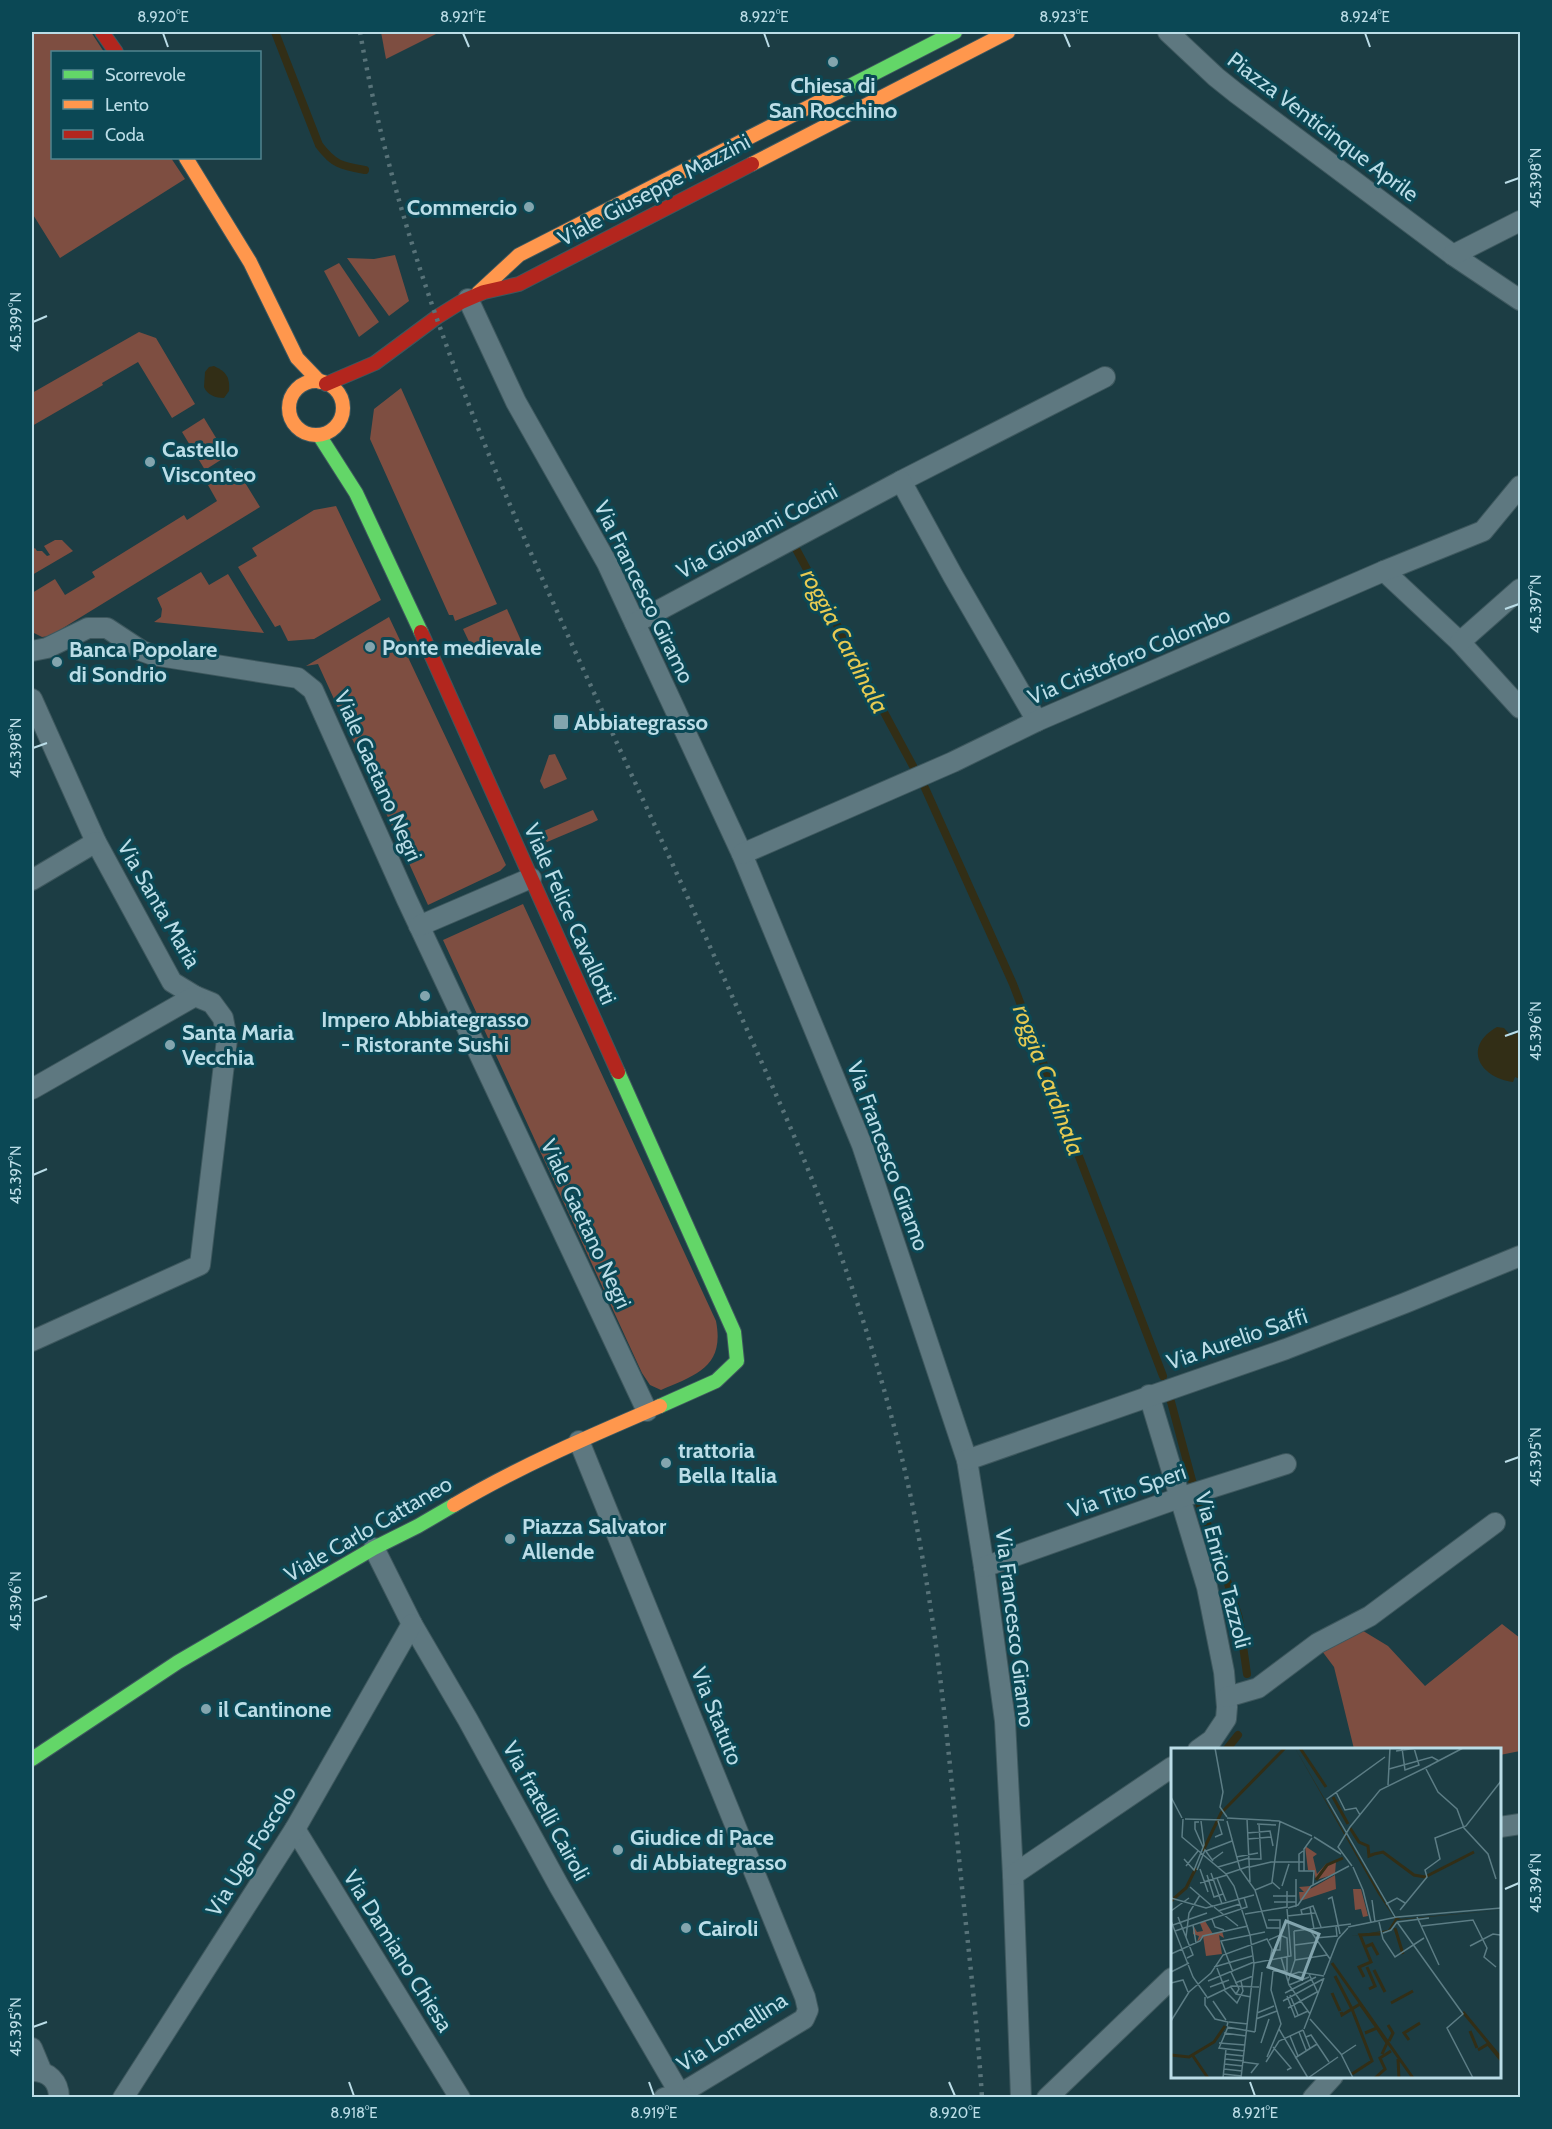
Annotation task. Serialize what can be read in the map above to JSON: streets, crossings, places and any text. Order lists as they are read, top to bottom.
{
  "streets": {
    "street": [
      "Piazza Venticinque Aprile",
      "Viale Giuseppe Mazzini",
      "Via Giovanni Cocini",
      "Via Francesco Giramo",
      "Via Cristoforo Colombo",
      "Viale Gaetano Negri",
      "Via Santa Maria",
      "Viale Felice Cavallotti",
      "Via Aurelio Saffi",
      "Via Tito Speri",
      "Viale Carlo Cattaneo",
      "Via Enrico Tazzoli",
      "Via Statuto",
      "Via fratelli Cairoli",
      "Via Ugo Foscolo",
      "Via Damiano Chiesa",
      "Via Lomellina"
    ]
  },
  "crossings": [
    ["Viale Giuseppe Mazzini", "Via Francesco Giramo"],
    ["Viale Giuseppe Mazzini", "Viale Felice Cavallotti"],
    ["Via Giovanni Cocini", "Via Francesco Giramo"],
    ["Via Francesco Giramo", "Via Cristoforo Colombo"],
    ["Via Francesco Giramo", "Via Aurelio Saffi"],
    ["Via Francesco Giramo", "Via Tito Speri"],
    ["Viale Gaetano Negri", "Viale Carlo Cattaneo"],
    ["Viale Felice Cavallotti", "Viale Carlo Cattaneo"],
    ["Via Aurelio Saffi", "Via Enrico Tazzoli"],
    ["Via Tito Speri", "Via Enrico Tazzoli"],
    ["Viale Carlo Cattaneo", "Via Statuto"],
    ["Viale Carlo Cattaneo", "Via fratelli Cairoli"],
    ["Via Statuto", "Via Lomellina"],
    ["Via fratelli Cairoli", "Via Ugo Foscolo"],
    ["Via fratelli Cairoli", "Via Lomellina"],
    ["Via Ugo Foscolo", "Via Damiano Chiesa"]
  ],
  "water": ["roggia Cardinala"],
  "places": {
    "other": [
      "Chiesa di San Rocchino",
      "Commercio",
      "Castello Visconteo",
      "Ponte medievale",
      "Banca Popolare di Sondrio",
      "Impero Abbiategrasso - Ristorante Sushi",
      "Santa Maria Vecchia",
      "trattoria Bella Italia",
      "Piazza Salvator Allende",
      "il Cantinone",
      "Giudice di Pace di Abbiategrasso",
      "Cairoli"
    ],
    "transit": ["Abbiategrasso"]
  },
  "legend": ["Scorrevole", "Lento", "Coda"],
  "coordinates": [
    "8.920°E",
    "8.921°E",
    "8.922°E",
    "8.923°E",
    "8.924°E",
    "45.398°N",
    "45.399°N",
    "45.397°N",
    "45.396°N",
    "45.395°N",
    "45.394°N",
    "8.918°E",
    "8.919°E"
  ]
}
